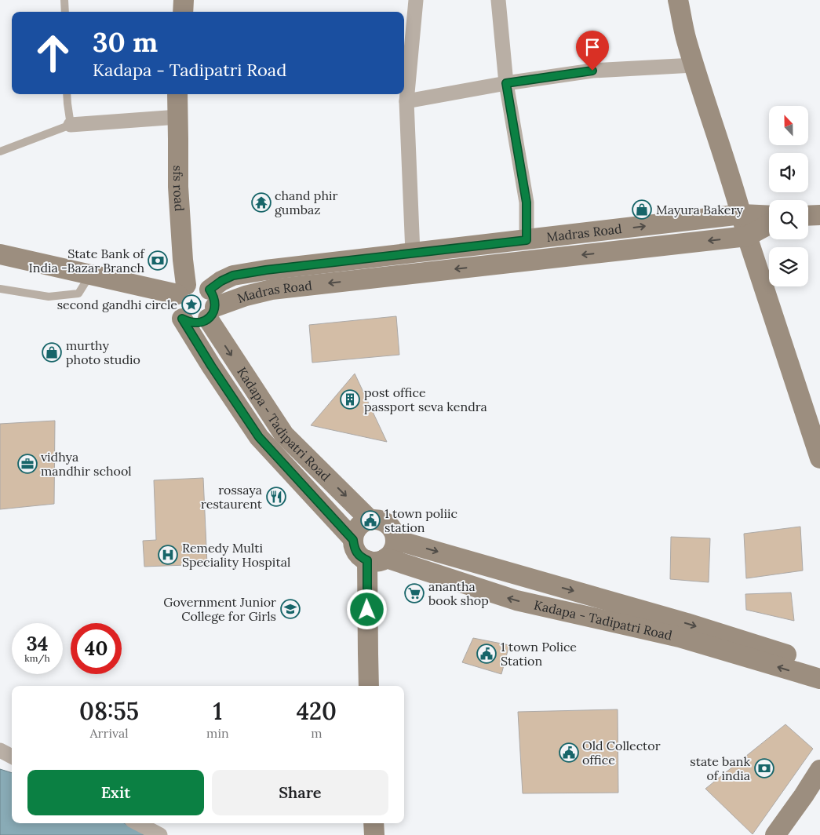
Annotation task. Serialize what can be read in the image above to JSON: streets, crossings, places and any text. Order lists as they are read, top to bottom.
{
  "streets": {
    "main road": ["sfs road", "Madras Road", "Kadapa - Tadipatri Road"]
  },
  "crossings": [
    ["sfs road", "Madras Road"],
    ["sfs road", "Kadapa - Tadipatri Road"],
    ["Madras Road", "Kadapa - Tadipatri Road"]
  ],
  "places": {
    "temple": ["chand phir gumbaz"],
    "shop": ["Mayura Bakery", "murthy photo studio"],
    "bank": ["State Bank of India -Bazar Branch", "state bank of india"],
    "place": ["second gandhi circle"],
    "building": ["post office passport seva kendra"],
    "office": ["vidhya mandhir school"],
    "restaurant": ["rossaya restaurent"],
    "public building": ["1 town poliic station", "1 town Police Station", "Old Collector office"],
    "hospital": ["Remedy Multi Speciality Hospital"],
    "supermarket": ["anantha book shop"],
    "school or university": ["Government Junior College for Girls"]
  },
  "north": "top",
  "page": {
    "turn": ["30 m", "Kadapa - Tadipatri Road"],
    "speed": "34 km/h",
    "limit": "40",
    "eta": [
      "08:55",
      "Arrival",
      "1",
      "min",
      "420",
      "m"
    ],
    "buttons": ["Exit", "Share"]
  }
}
